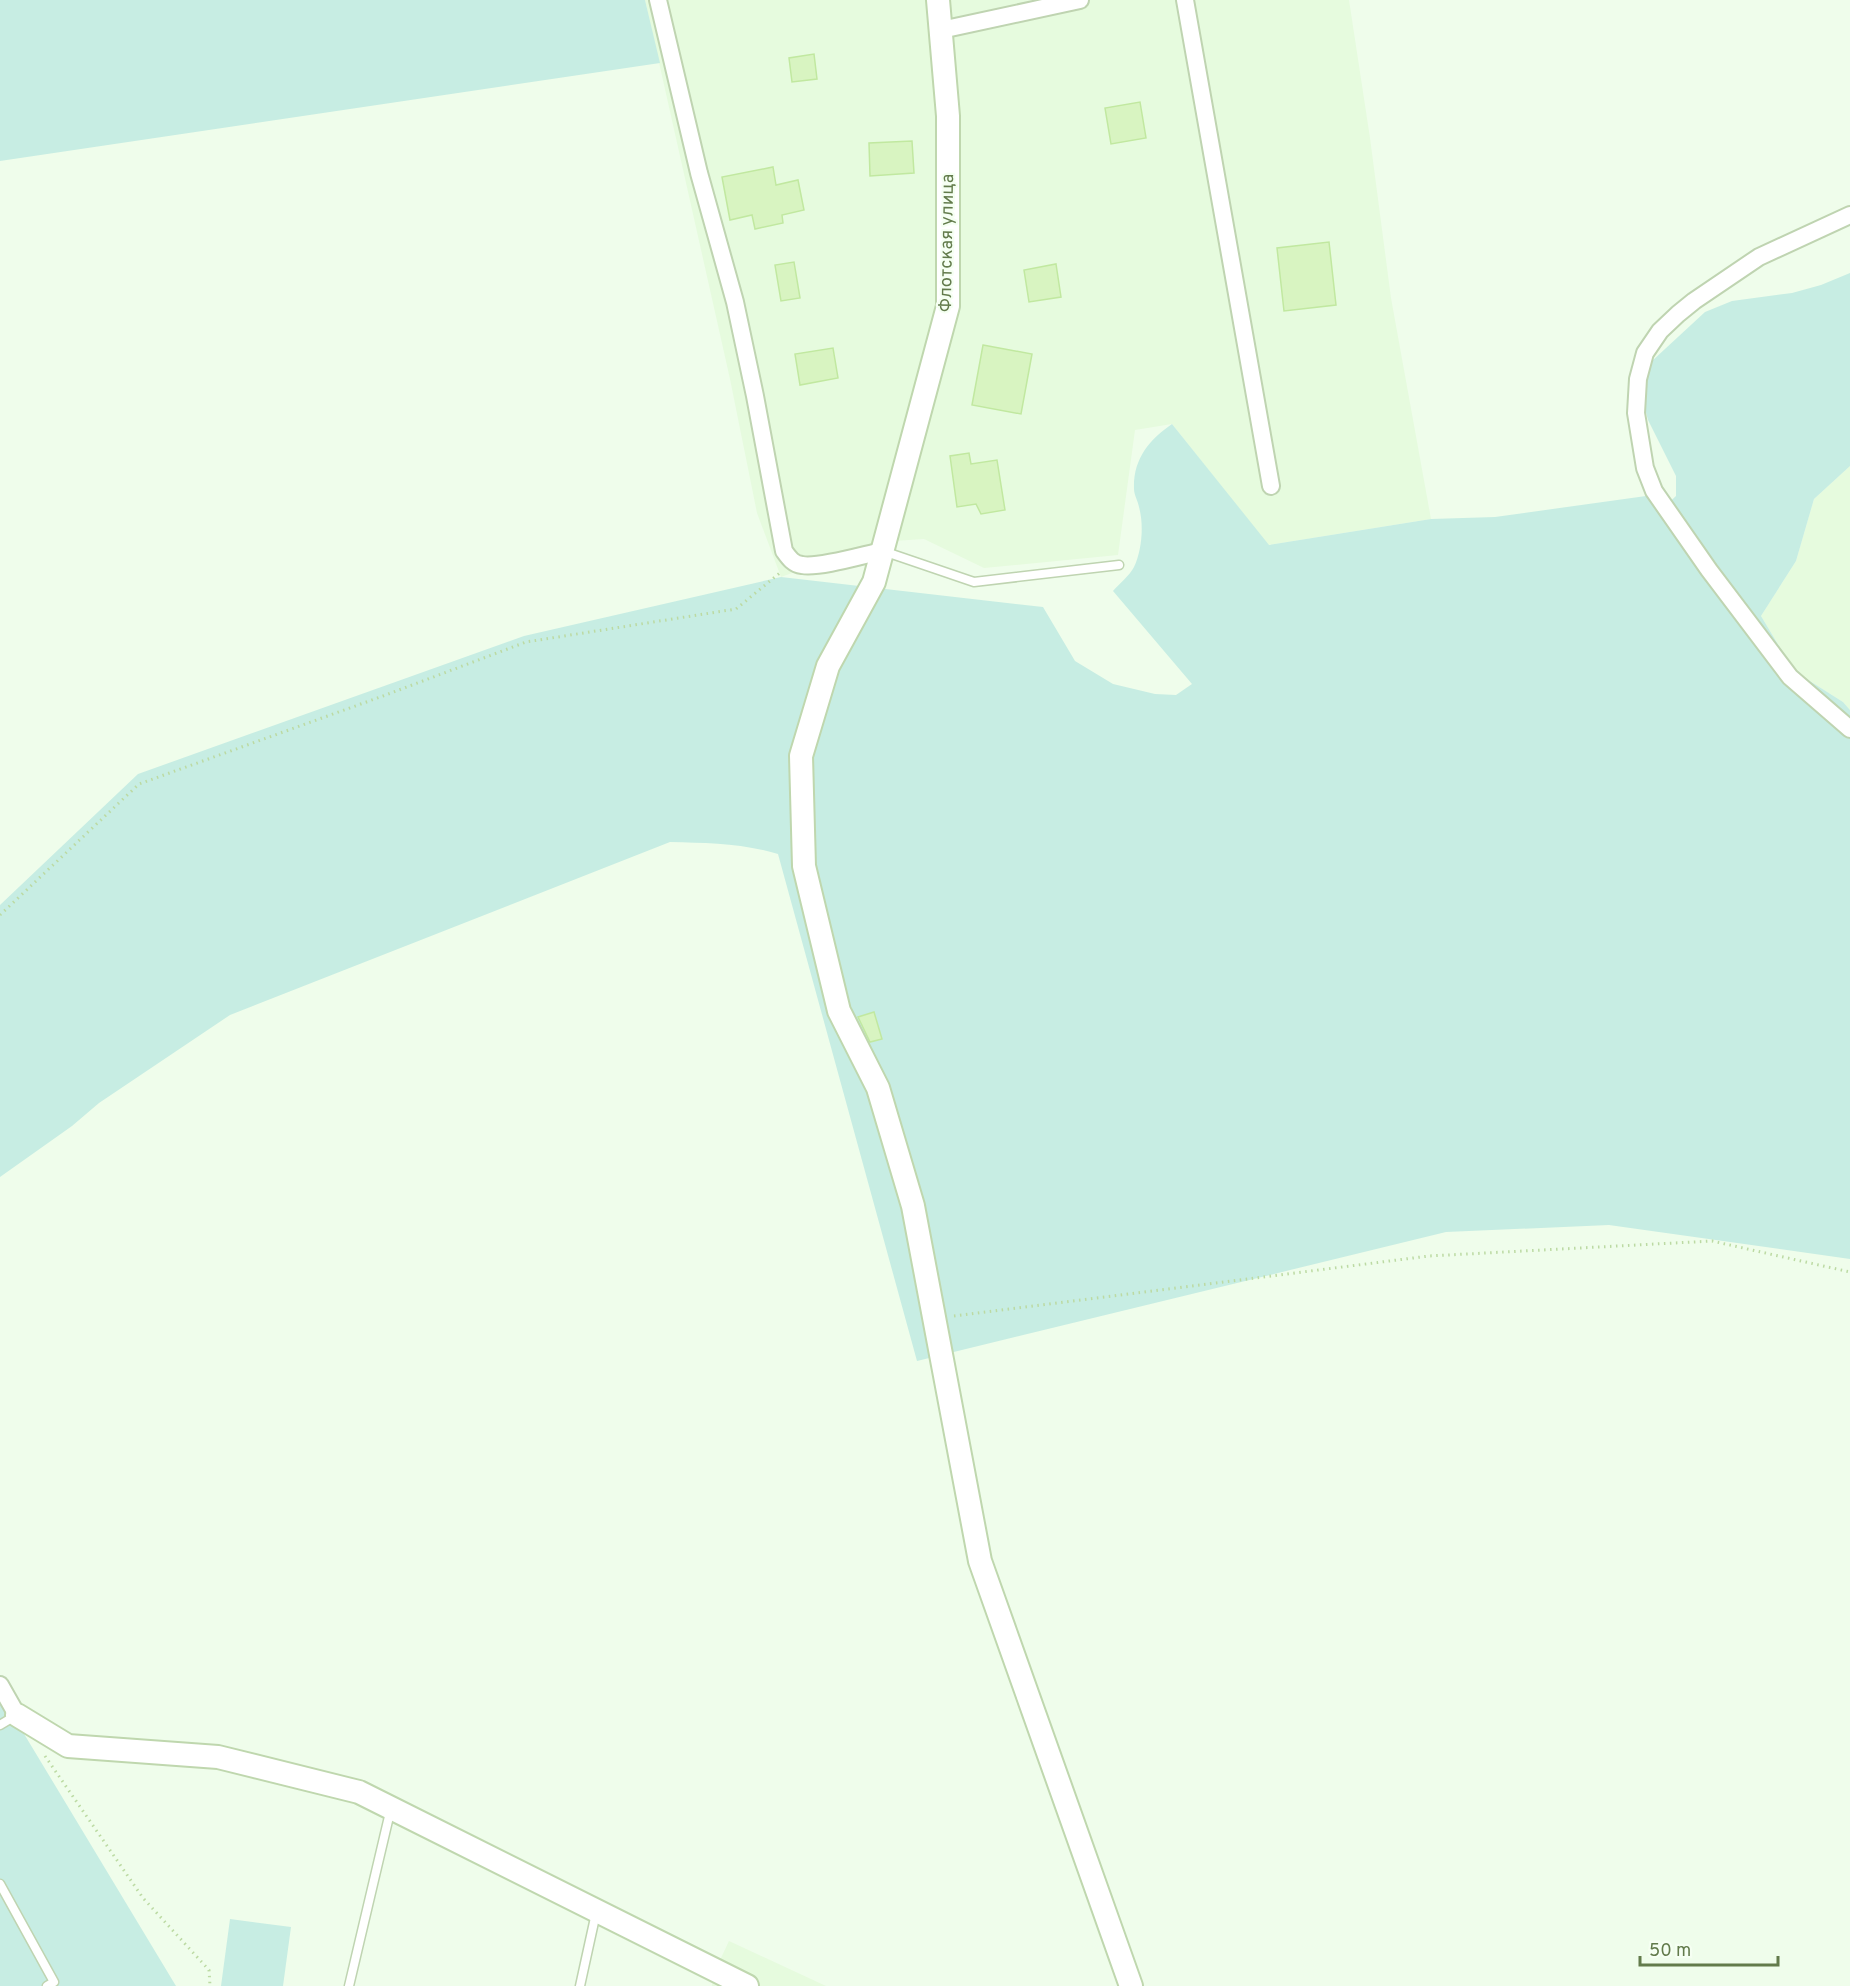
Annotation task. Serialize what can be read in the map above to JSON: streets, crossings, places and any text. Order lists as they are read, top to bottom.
{
  "streets": {
    "street": ["Флотская улица"]
  },
  "scale_bar": "50 m"
}
